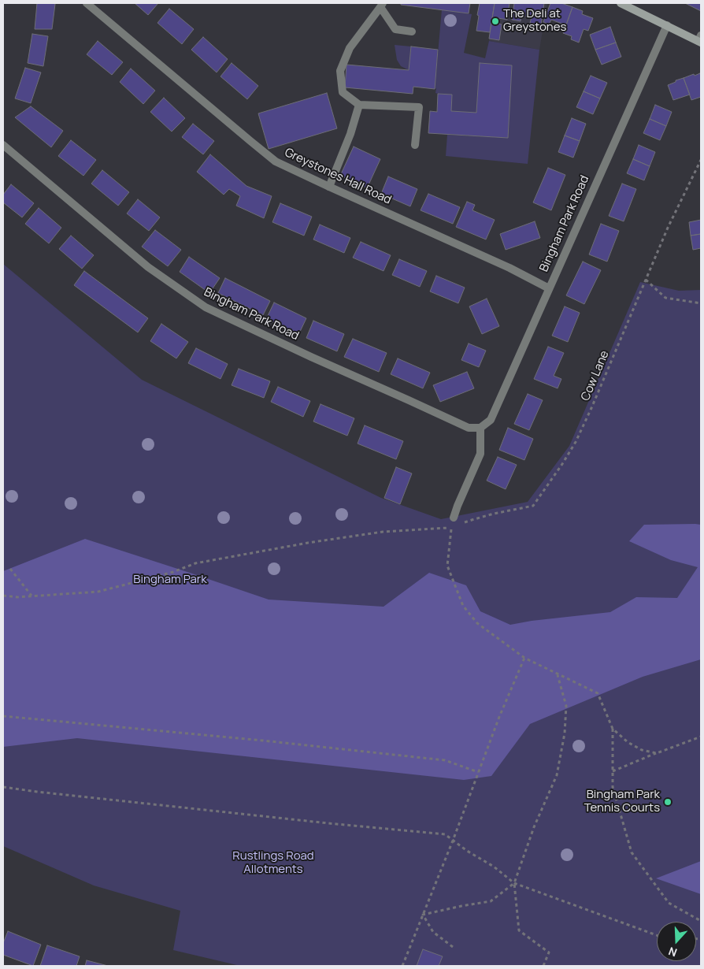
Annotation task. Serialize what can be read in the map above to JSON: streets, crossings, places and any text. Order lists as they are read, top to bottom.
{
  "streets": {
    "street": ["Greystones Hall Road", "Bingham Park Road"],
    "path": ["Cow Lane"]
  },
  "crossings": [
    ["Greystones Hall Road", "Bingham Park Road"]
  ],
  "parks": ["Bingham Park", "Rustlings Road Allotments"],
  "places": ["The Deli at Greystones", "Bingham Park Tennis Courts"],
  "north": "bottom"
}
